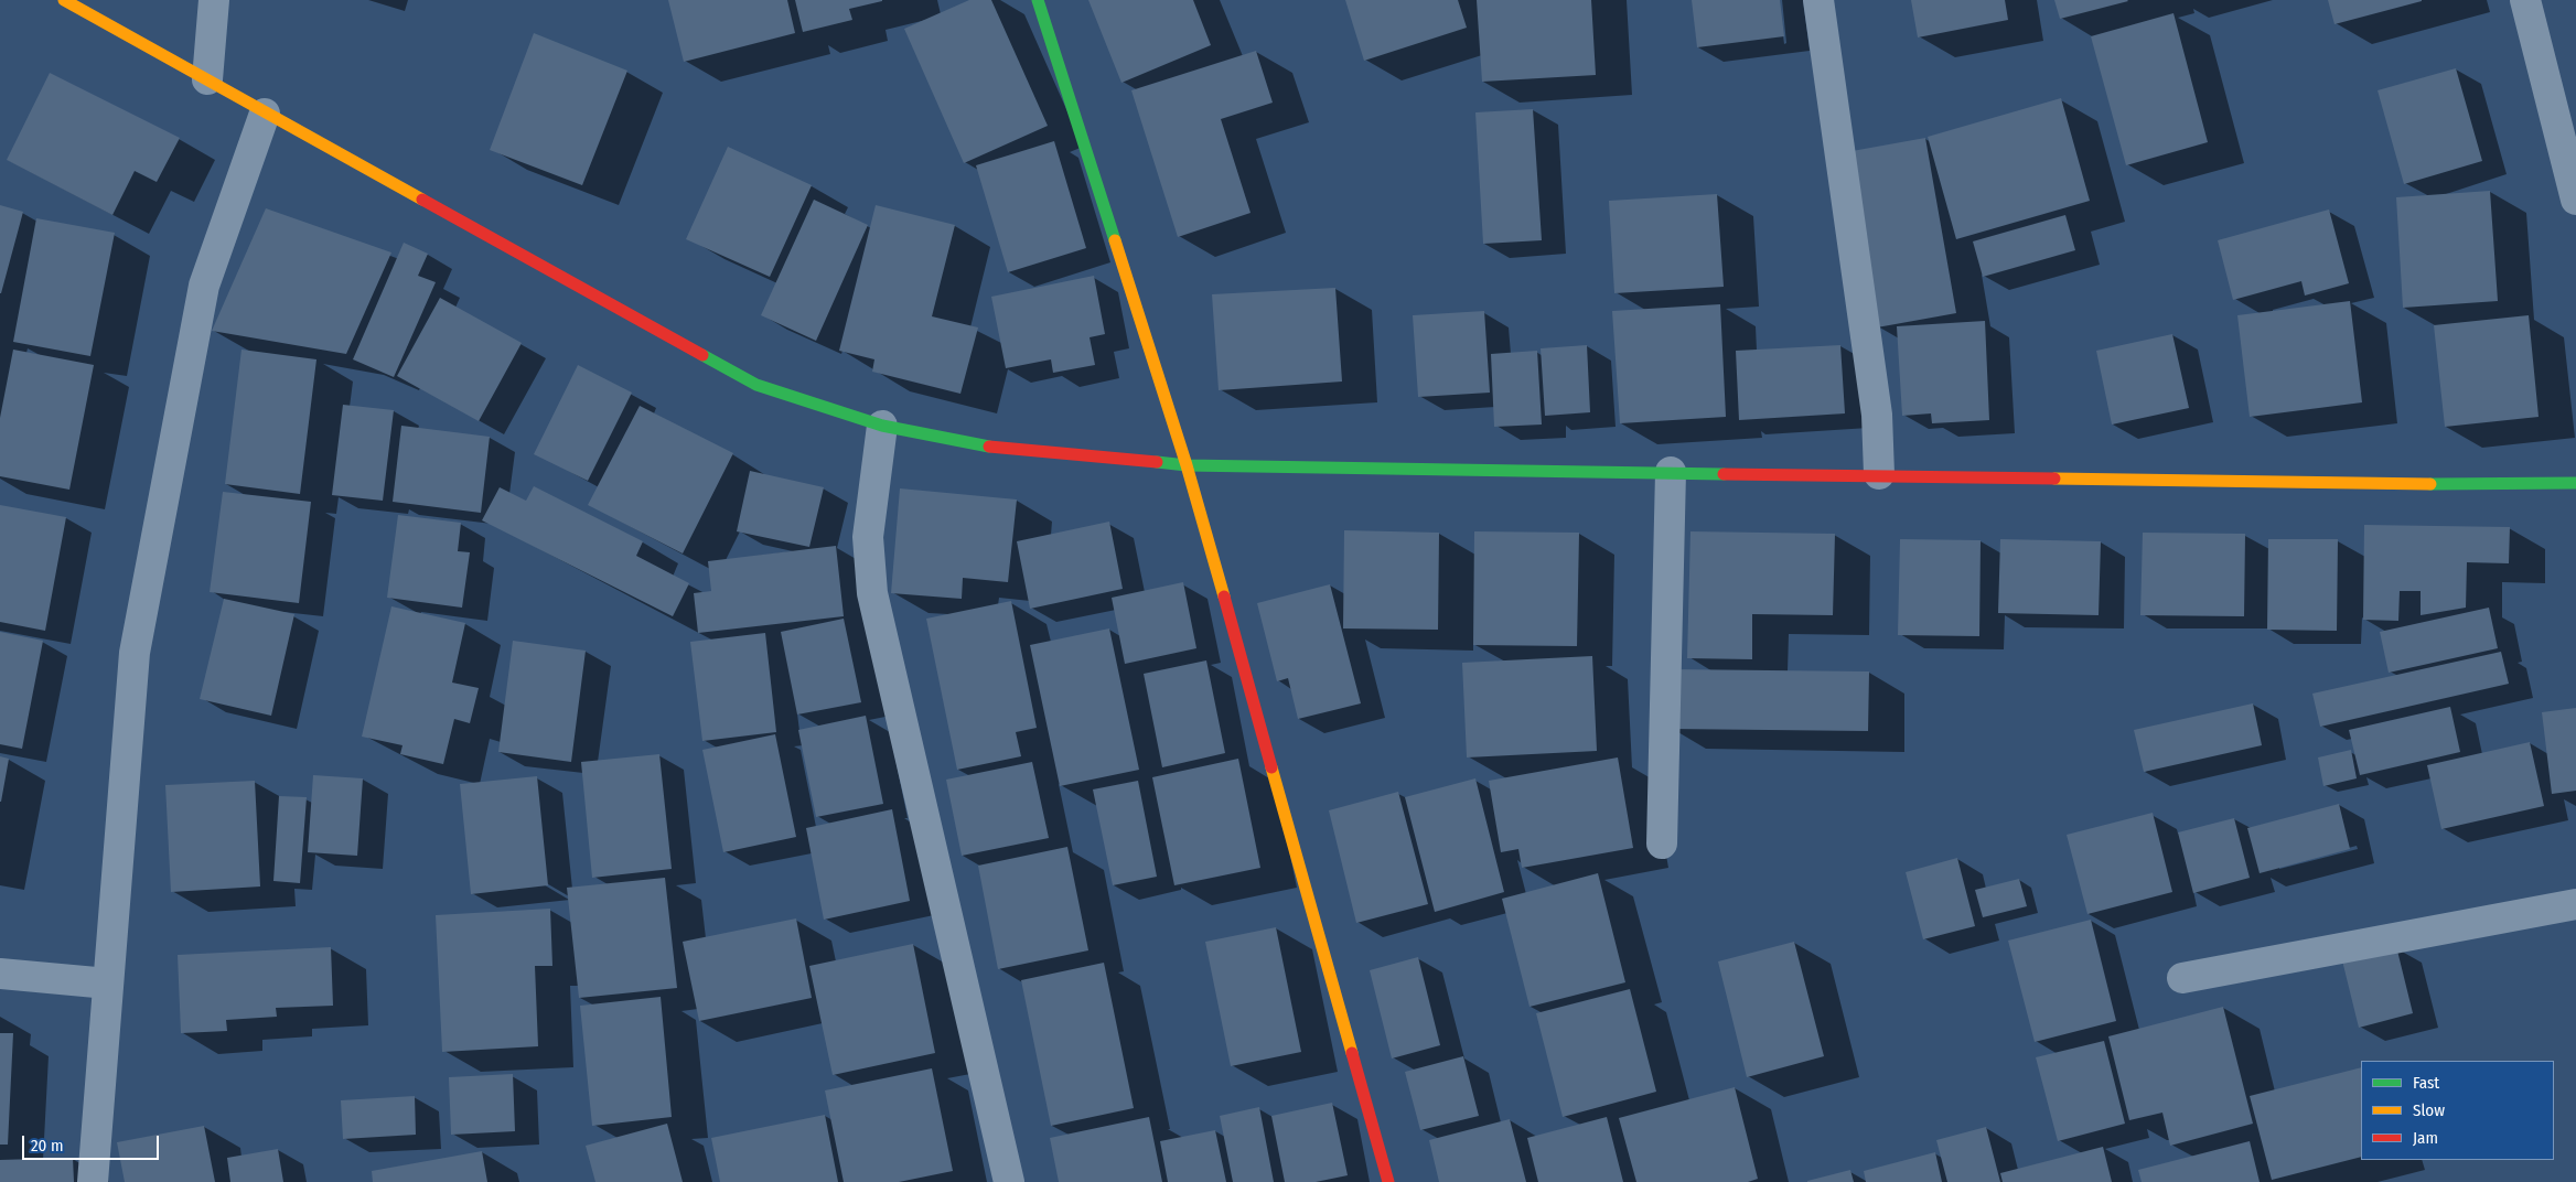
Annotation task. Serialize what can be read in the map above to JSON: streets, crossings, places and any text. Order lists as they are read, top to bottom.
{
  "legend": ["Fast", "Slow", "Jam"],
  "scale_bar": "20 m"
}
